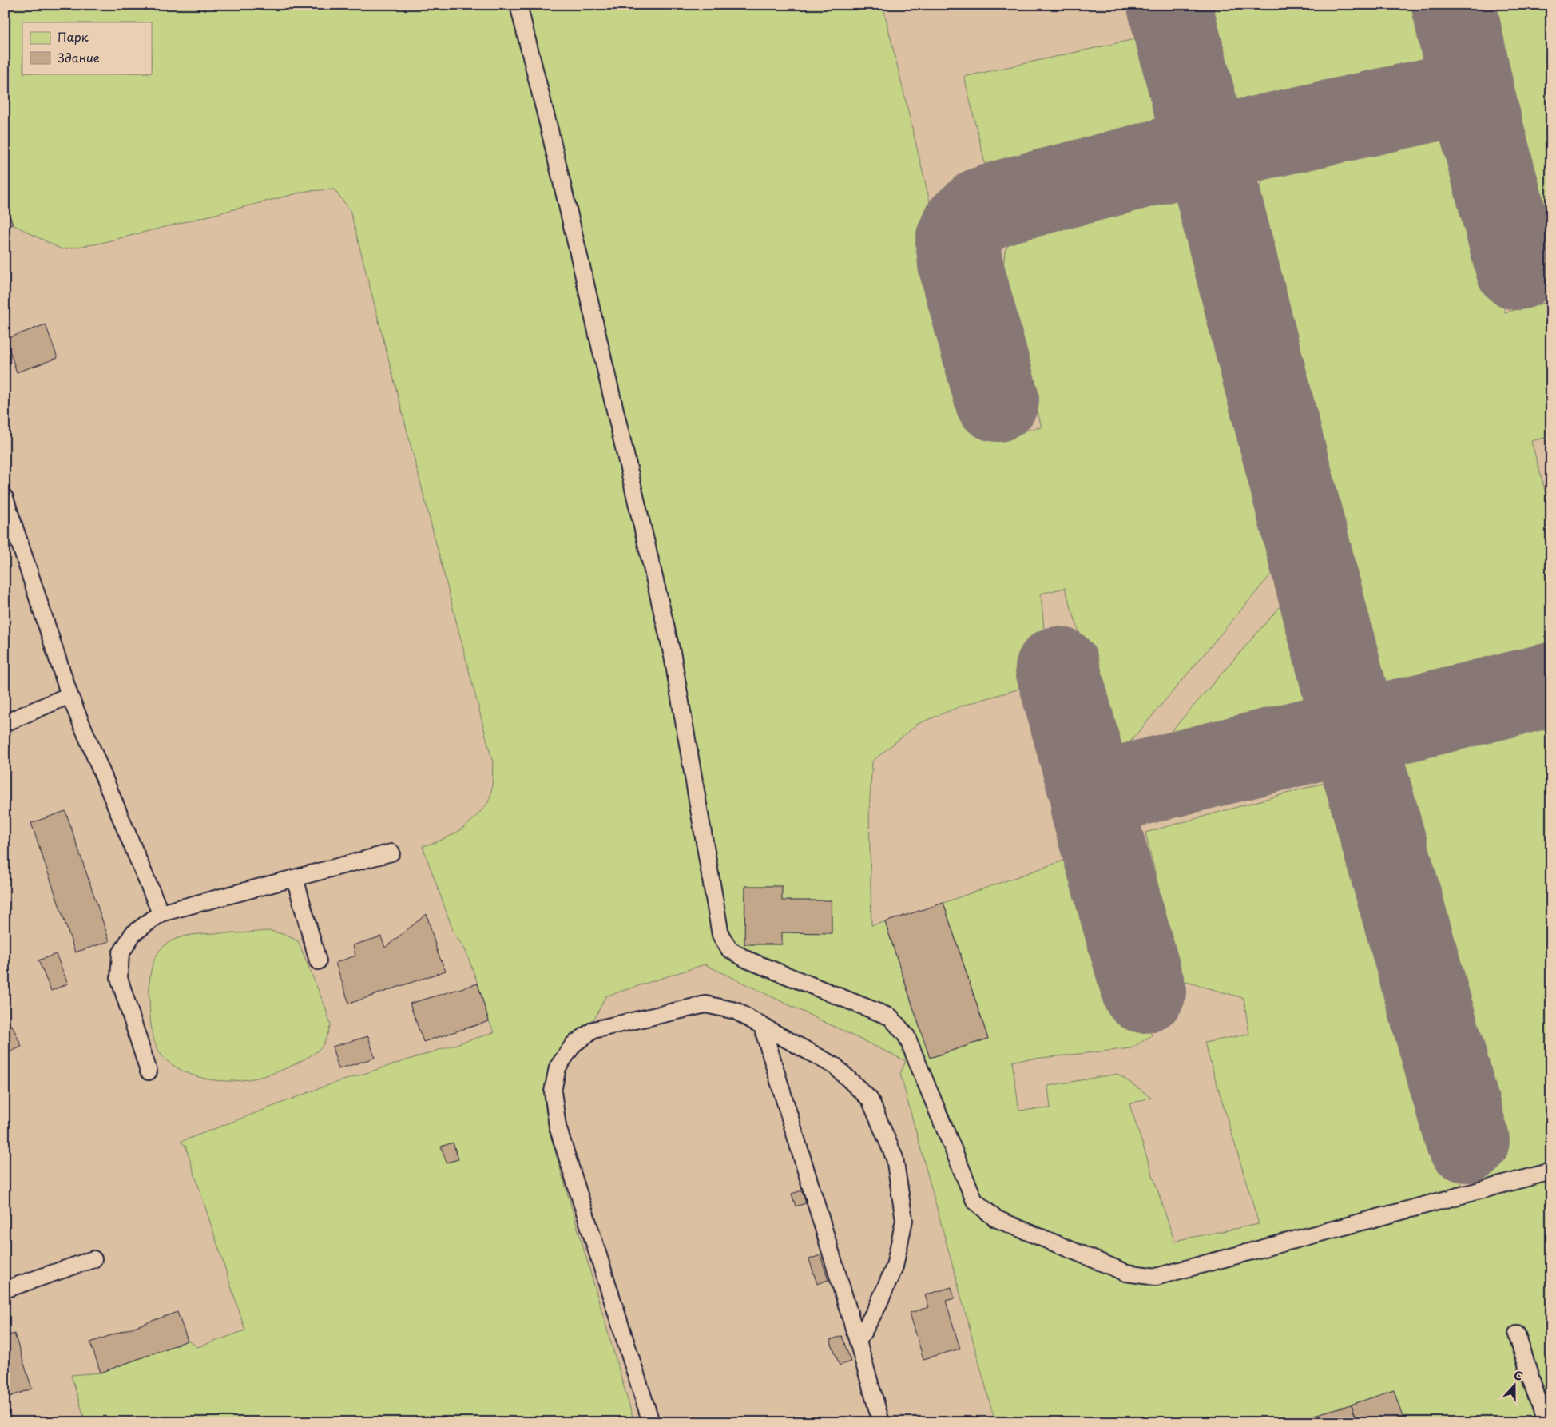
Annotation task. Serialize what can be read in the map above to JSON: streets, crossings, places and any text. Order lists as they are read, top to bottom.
{
  "legend": ["Парк", "Здание"],
  "north": "top"
}
